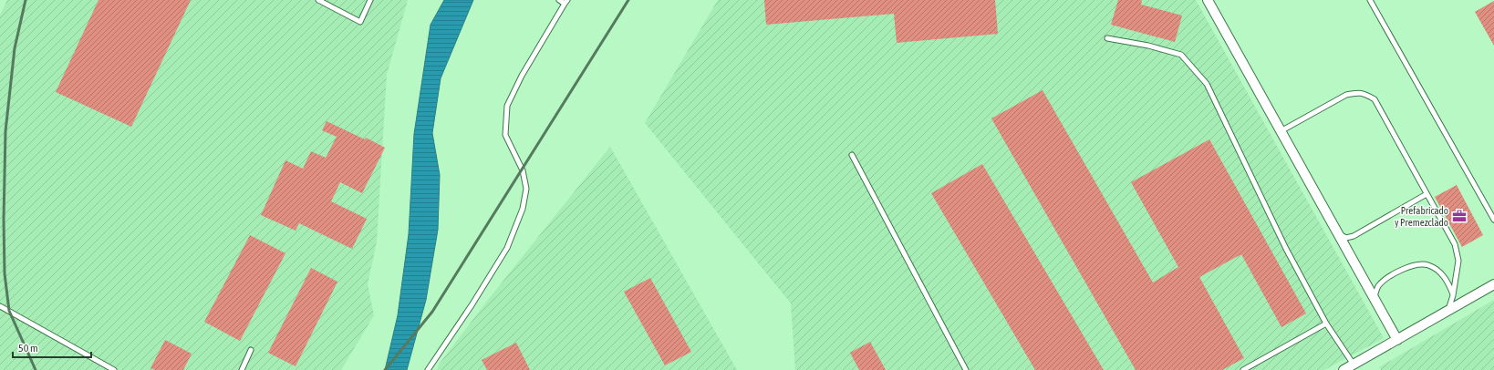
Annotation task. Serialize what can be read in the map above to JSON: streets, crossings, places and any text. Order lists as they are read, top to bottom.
{
  "places": {
    "office": ["Prefabricado y Premezclado"]
  },
  "scale_bar": "50 m"
}
